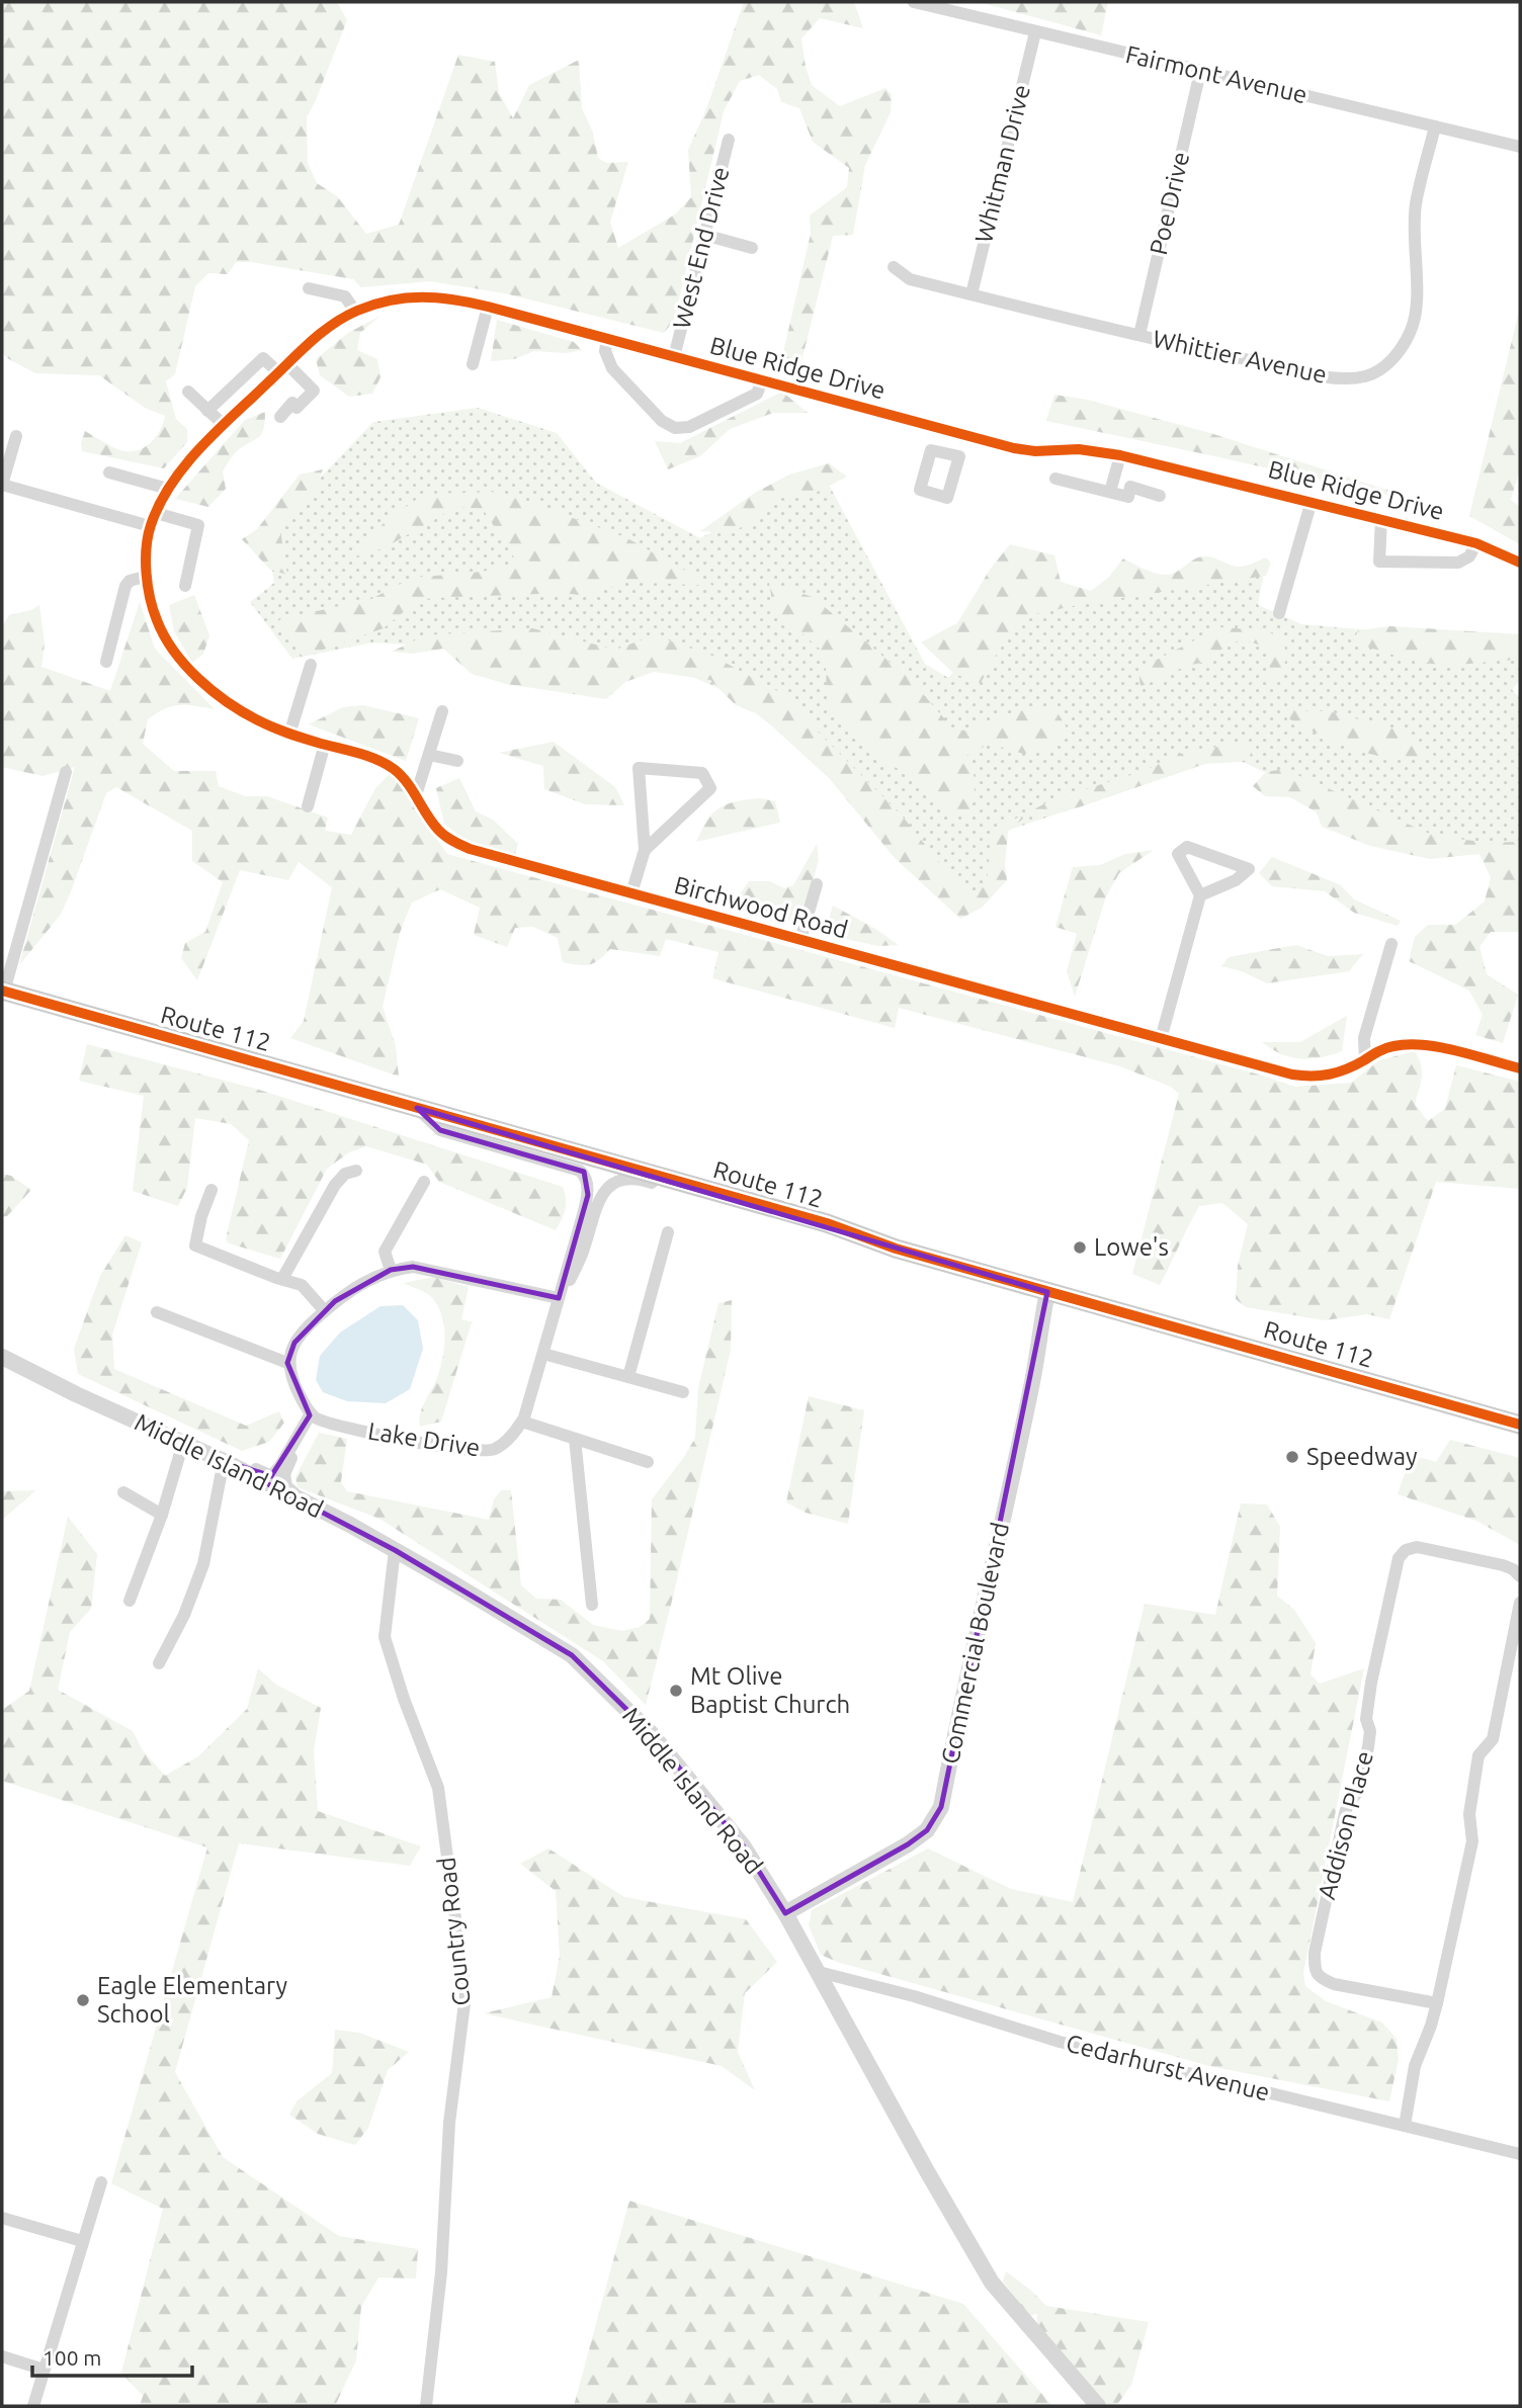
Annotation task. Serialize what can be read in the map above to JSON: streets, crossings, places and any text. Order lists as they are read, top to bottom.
{
  "streets": {
    "main road": ["Route 112"],
    "street": [
      "Fairmont Avenue",
      "Whitman Drive",
      "Poe Drive",
      "West End Drive",
      "Whittier Avenue",
      "Blue Ridge Drive",
      "Birchwood Road",
      "Lake Drive",
      "Middle Island Road",
      "Commercial Boulevard",
      "Addison Place",
      "Country Road",
      "Cedarhurst Avenue"
    ]
  },
  "crossings": [
    ["Fairmont Avenue", "Whitman Drive"],
    ["Fairmont Avenue", "Poe Drive"],
    ["Fairmont Avenue", "Whittier Avenue"],
    ["Whitman Drive", "Whittier Avenue"],
    ["Poe Drive", "Whittier Avenue"],
    ["West End Drive", "Blue Ridge Drive"],
    ["Blue Ridge Drive", "Birchwood Road"],
    ["Route 112", "Lake Drive"],
    ["Route 112", "Commercial Boulevard"],
    ["Middle Island Road", "Commercial Boulevard"],
    ["Middle Island Road", "Country Road"],
    ["Middle Island Road", "Cedarhurst Avenue"]
  ],
  "places": [
    "Lowe's",
    "Speedway",
    "Mt Olive Baptist Church",
    "Eagle Elementary School"
  ],
  "scale_bar": "100 m"
}
